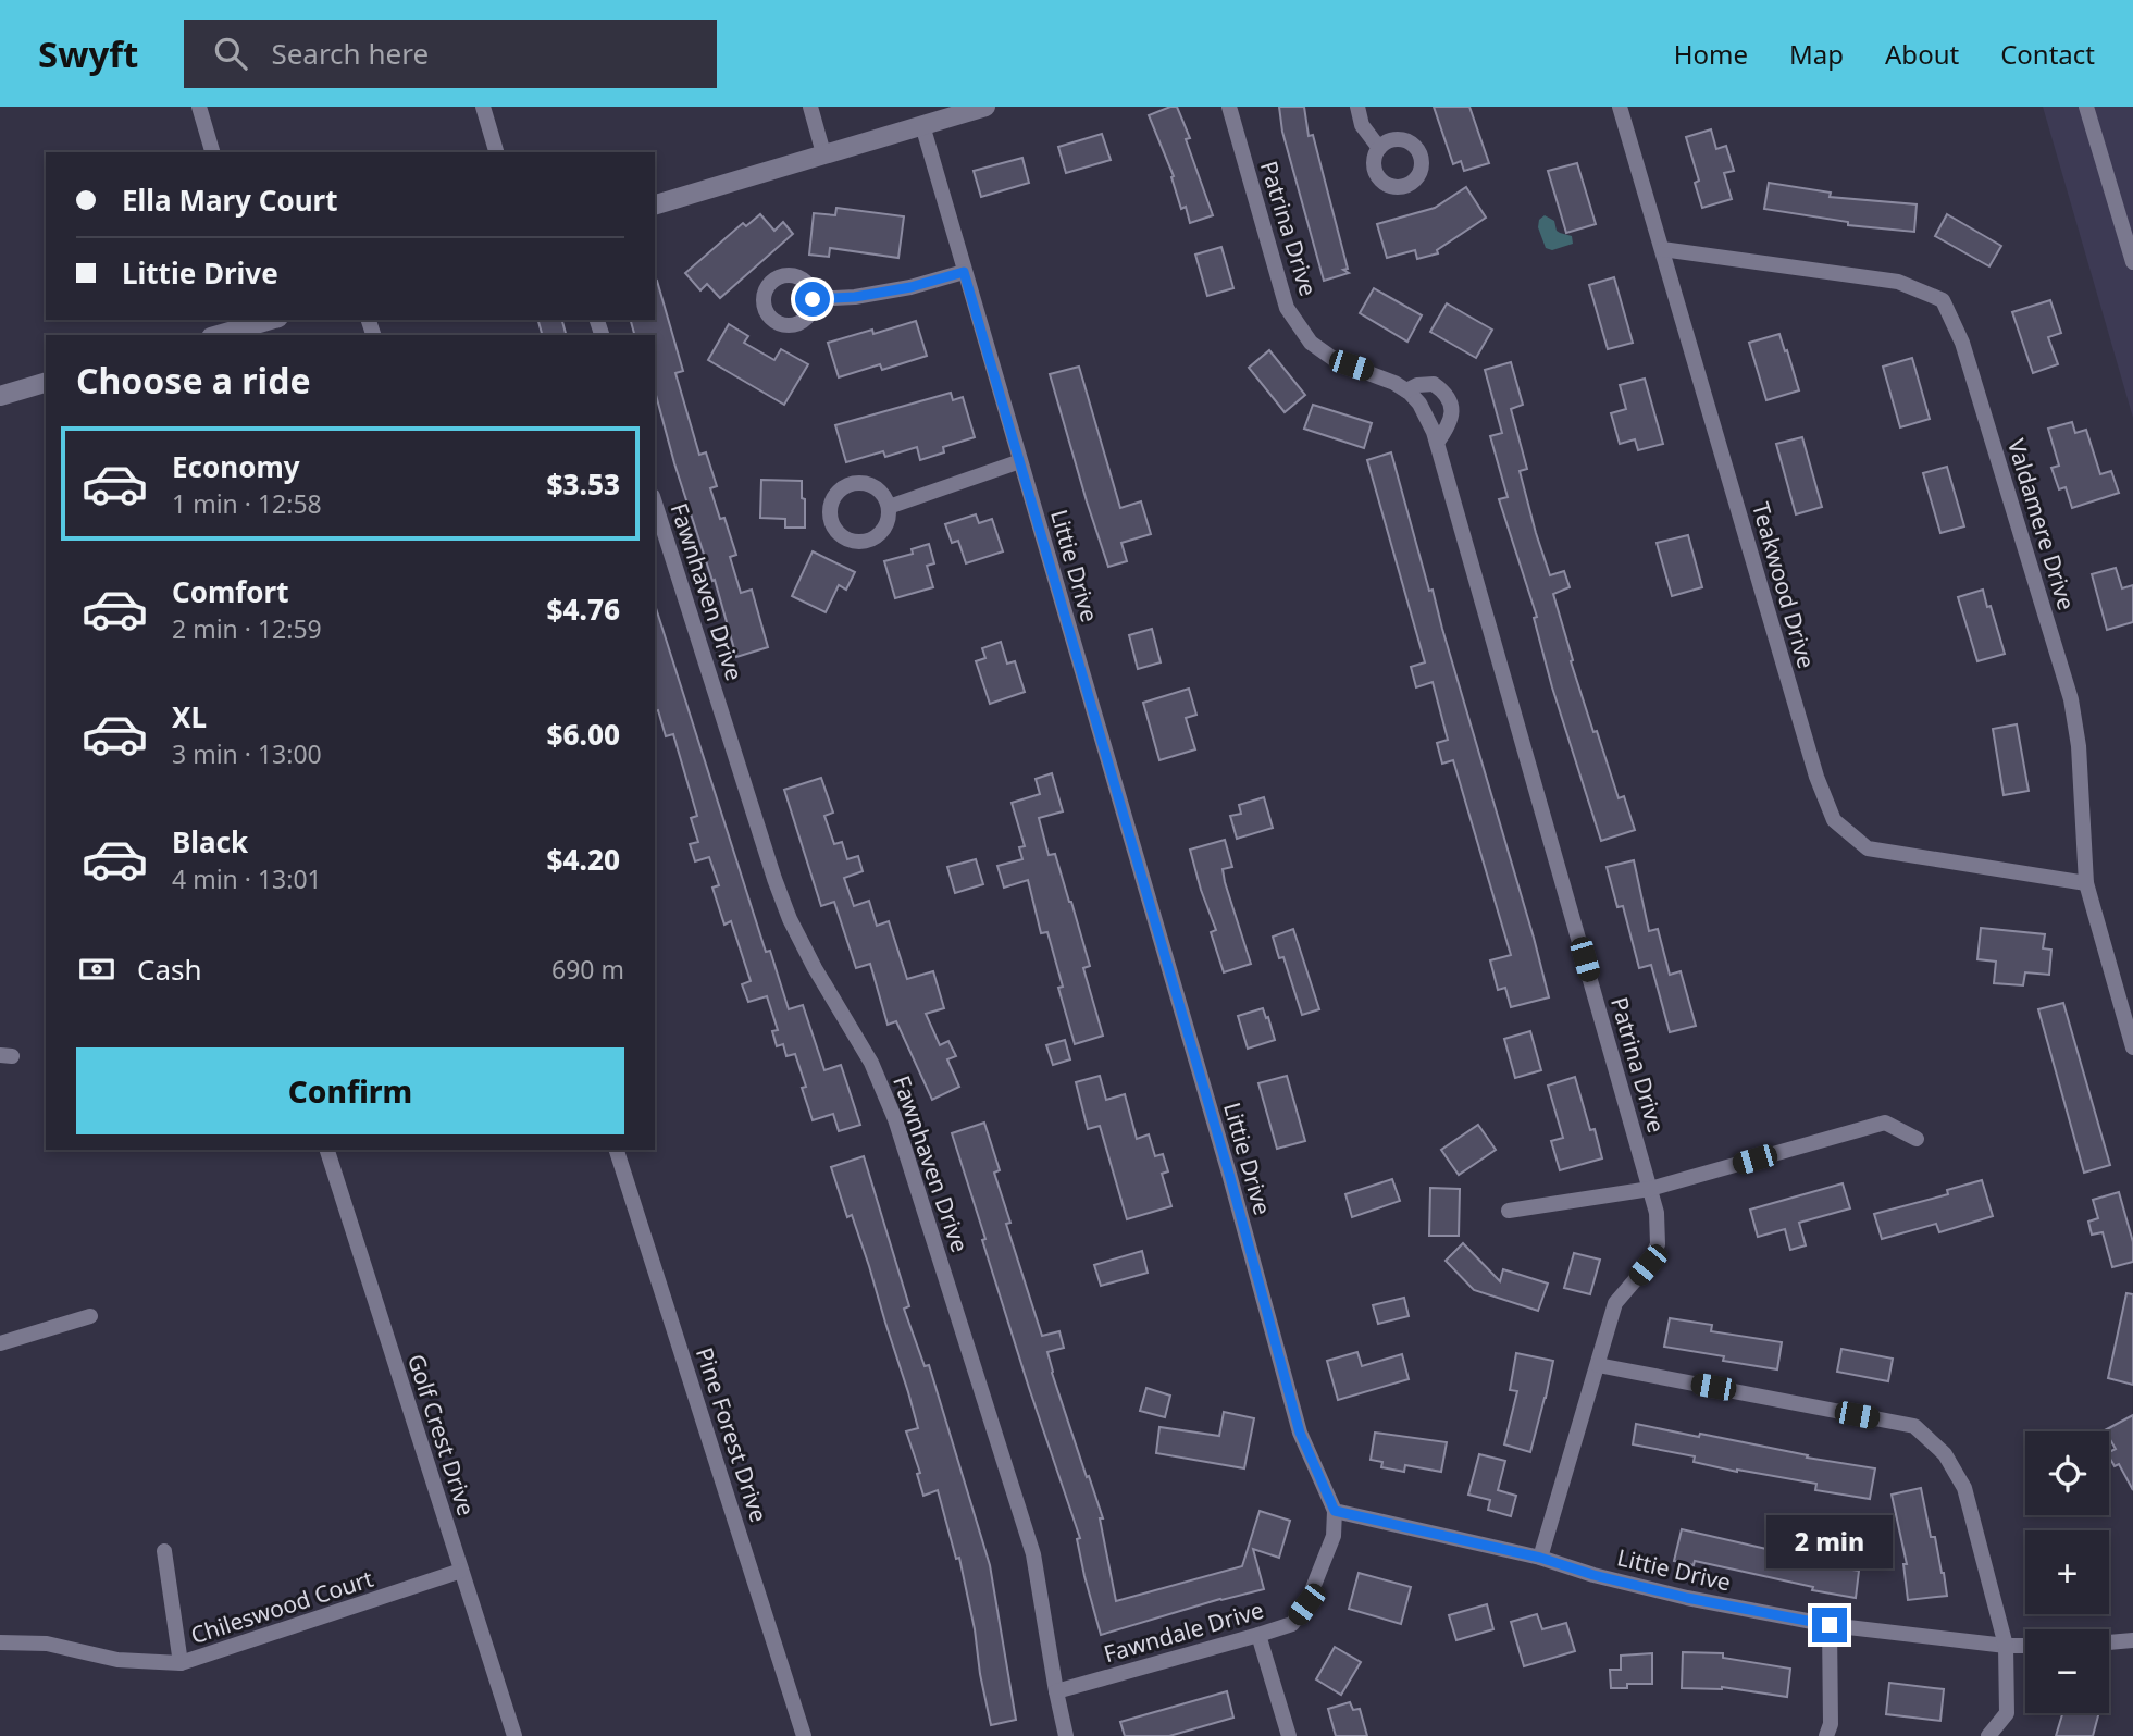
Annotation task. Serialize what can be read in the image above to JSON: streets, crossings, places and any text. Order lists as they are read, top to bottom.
{
  "streets": {
    "street": [
      "Patrina Drive",
      "Valdamere Drive",
      "Littie Drive",
      "Teakwood Drive",
      "Fawnhaven Drive",
      "Golf Crest Drive",
      "Pine Forest Drive",
      "Chileswood Court",
      "Fawndale Drive"
    ]
  },
  "crossings": [
    ["Patrina Drive", "Littie Drive"],
    ["Valdamere Drive", "Teakwood Drive"],
    ["Littie Drive", "Fawndale Drive"],
    ["Fawnhaven Drive", "Fawndale Drive"],
    ["Golf Crest Drive", "Chileswood Court"]
  ],
  "page": {
    "header": "Swyft",
    "search": "Search here",
    "nav": [
      "Home",
      "Map",
      "About",
      "Contact"
    ],
    "banner": ["Ella Mary Court", "Littie Drive"],
    "heading": "Choose a ride",
    "list": [
      {
        "name": "Economy",
        "note": "1 min · 12:58",
        "value": "$3.53"
      },
      {
        "name": "Comfort",
        "note": "2 min · 12:59",
        "value": "$4.76"
      },
      {
        "name": "XL",
        "note": "3 min · 13:00",
        "value": "$6.00"
      },
      {
        "name": "Black",
        "note": "4 min · 13:01",
        "value": "$4.20"
      }
    ],
    "pay": ["Cash", "690 m"],
    "buttons": "Confirm",
    "map_buttons": ["+", "−"],
    "bubble": "2 min"
  }
}
